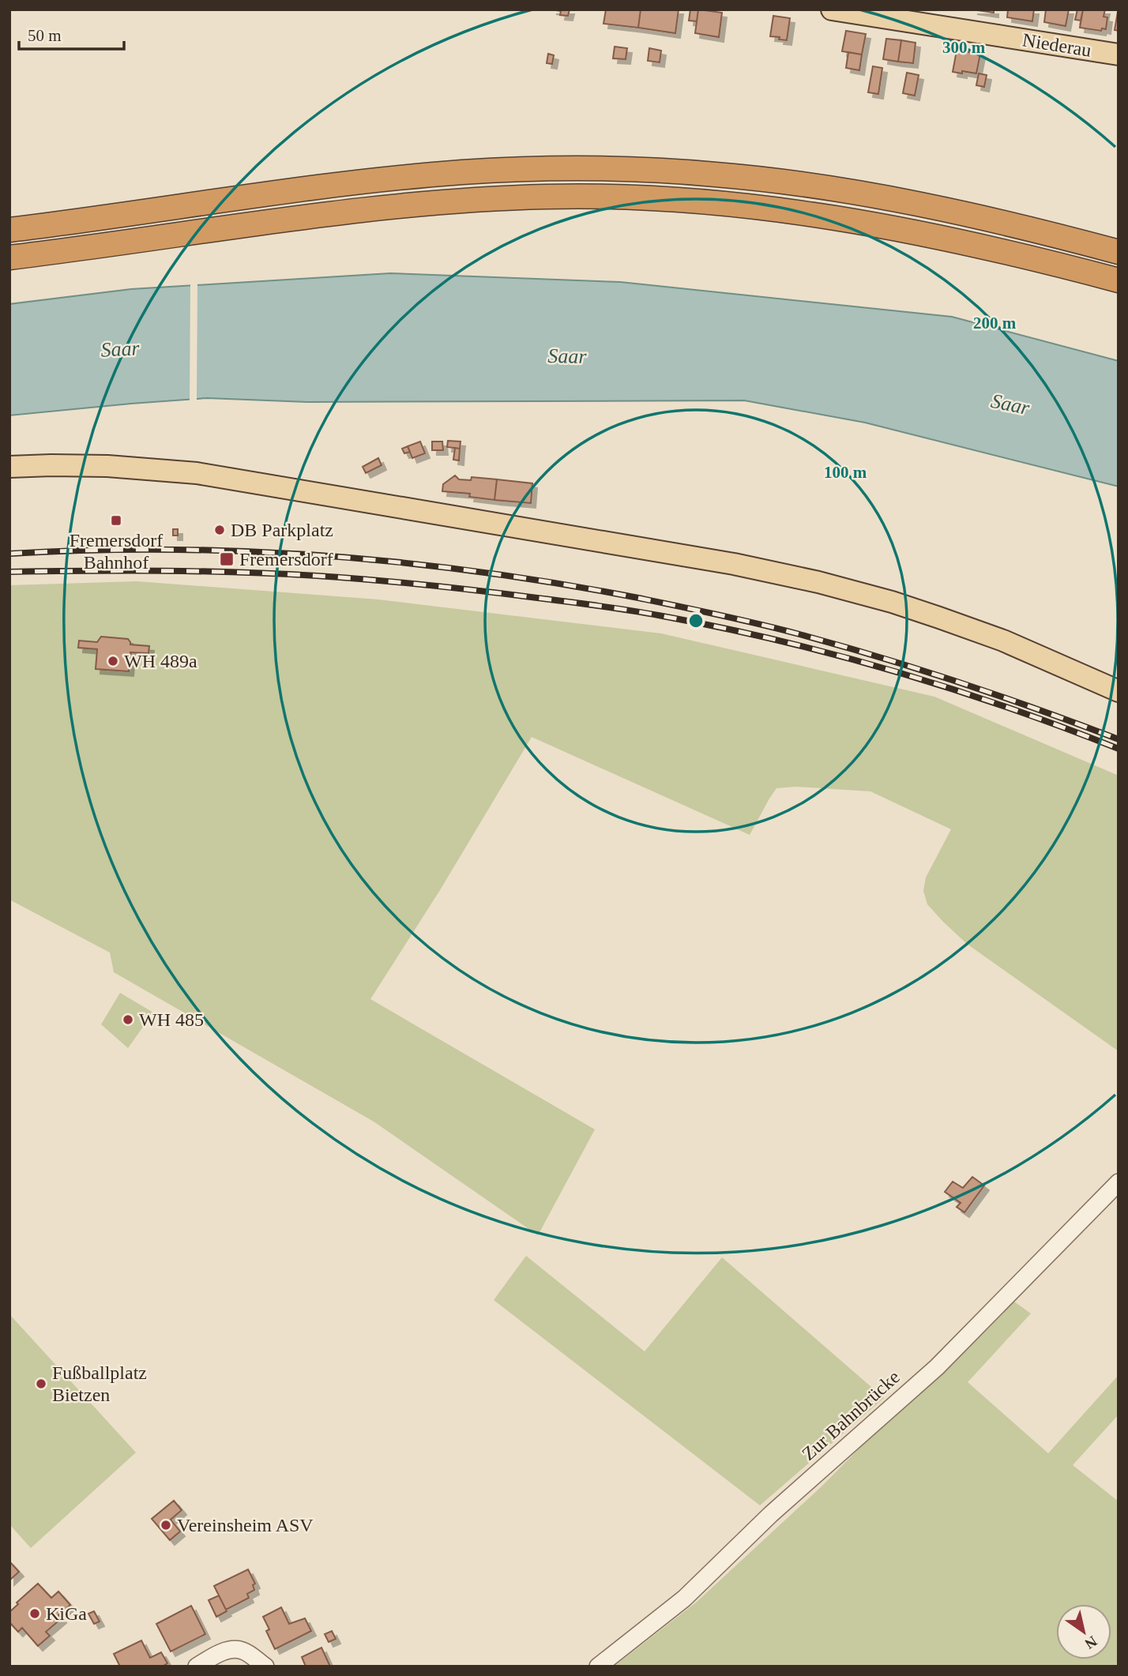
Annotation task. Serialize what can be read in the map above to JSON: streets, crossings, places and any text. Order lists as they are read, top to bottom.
{
  "streets": {
    "main road": ["Niederau"],
    "street": ["Zur Bahnbrücke"]
  },
  "water": ["Saar"],
  "places": {
    "transit": ["Fremersdorf Bahnhof", "Fremersdorf"],
    "other": [
      "DB Parkplatz",
      "WH 489a",
      "WH 485",
      "Fußballplatz Bietzen",
      "Vereinsheim ASV",
      "KiGa"
    ]
  },
  "scale_bar": "50 m",
  "north": "bottom right",
  "rings": ["300 m", "200 m", "100 m"]
}
